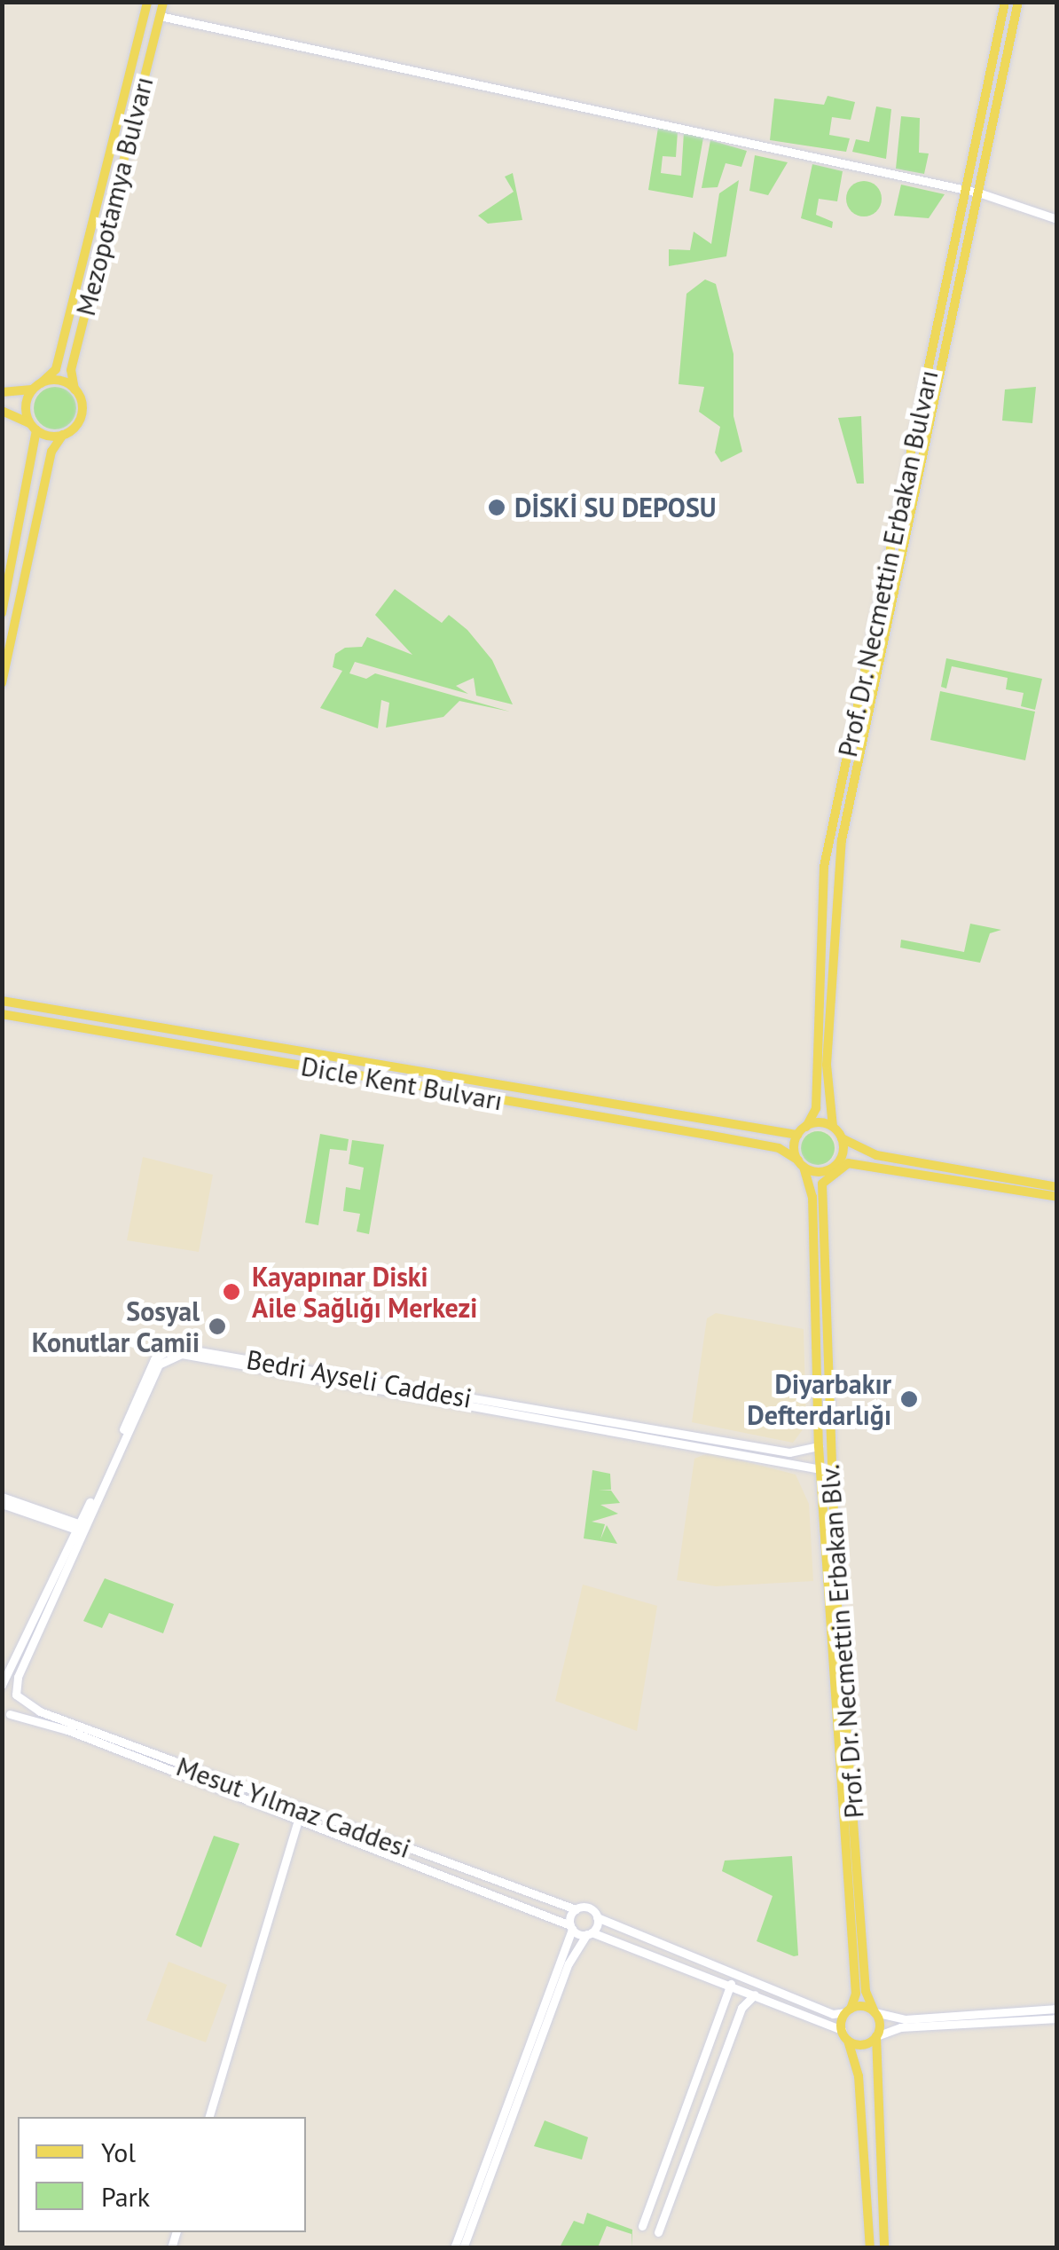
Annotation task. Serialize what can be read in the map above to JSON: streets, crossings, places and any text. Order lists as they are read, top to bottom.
{
  "streets": {
    "main road": [
      "Mezopotamya Bulvarı",
      "Prof. Dr. Necmettin Erbakan Bulvarı",
      "Dicle Kent Bulvarı",
      "Bedri Ayseli Caddesi",
      "Prof. Dr. Necmettin Erbakan Blv.",
      "Mesut Yılmaz Caddesi"
    ]
  },
  "crossings": [
    ["Prof. Dr. Necmettin Erbakan Bulvarı", "Dicle Kent Bulvarı"],
    ["Prof. Dr. Necmettin Erbakan Bulvarı", "Prof. Dr. Necmettin Erbakan Blv."],
    ["Dicle Kent Bulvarı", "Prof. Dr. Necmettin Erbakan Blv."],
    ["Bedri Ayseli Caddesi", "Prof. Dr. Necmettin Erbakan Blv."],
    ["Bedri Ayseli Caddesi", "Mesut Yılmaz Caddesi"]
  ],
  "places": [
    "DİSKİ SU DEPOSU",
    "Kayapınar Diski Aile Sağlığı Merkezi",
    "Sosyal Konutlar Camii",
    "Diyarbakır Defterdarlığı"
  ],
  "legend": ["Yol", "Park"]
}
